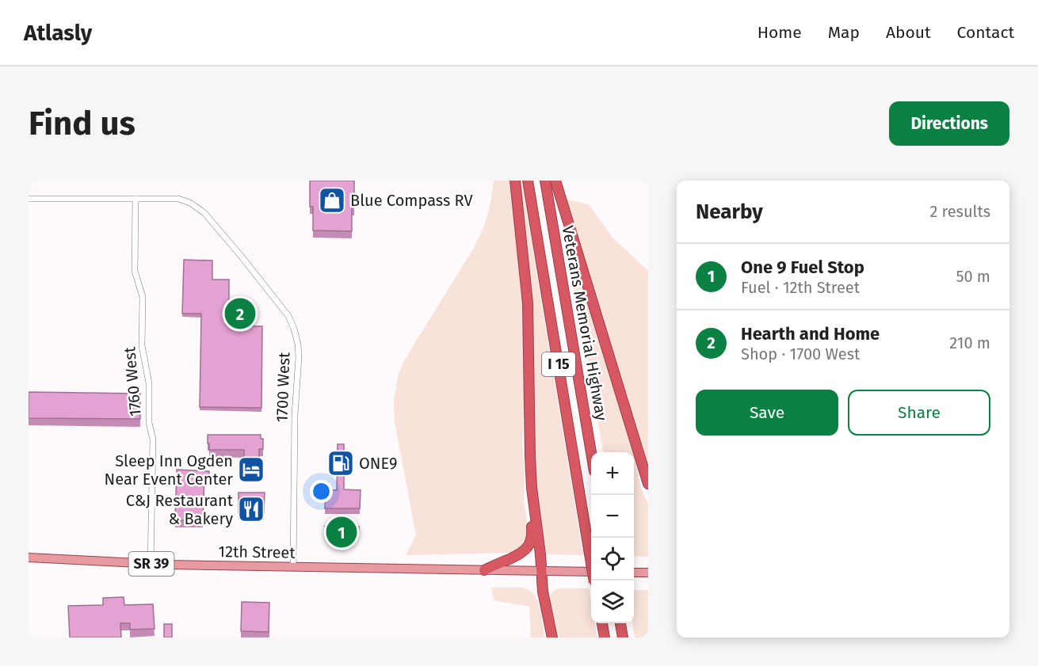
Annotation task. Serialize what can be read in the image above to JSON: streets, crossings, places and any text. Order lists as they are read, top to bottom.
{
  "streets": {
    "highway": ["Veterans Memorial Highway", "I 15"],
    "main road": ["12th Street", "SR 39"],
    "street": ["1760 West", "1700 West"]
  },
  "crossings": [
    ["1760 West", "1700 West"],
    ["1760 West", "12th Street"],
    ["1700 West", "12th Street"],
    ["12th Street", "SR 39"]
  ],
  "places": {
    "shop": ["Blue Compass RV"],
    "fuel station": ["ONE9"],
    "hotel": ["Sleep Inn Ogden Near Event Center"],
    "restaurant": ["C&J Restaurant & Bakery"]
  },
  "page": {
    "header": "Atlasly",
    "nav": [
      "Home",
      "Map",
      "About",
      "Contact"
    ],
    "buttons": [
      "Directions",
      ["Save", "Share"]
    ],
    "title": "Find us",
    "heading": ["Nearby", "2 results"],
    "list": [
      {
        "mark": "1",
        "name": "One 9 Fuel Stop",
        "note": "Fuel · 12th Street",
        "value": "50 m"
      },
      {
        "mark": "2",
        "name": "Hearth and Home",
        "note": "Shop · 1700 West",
        "value": "210 m"
      }
    ],
    "pins": ["2", "1"],
    "map_buttons": ["+", "−"]
  }
}
